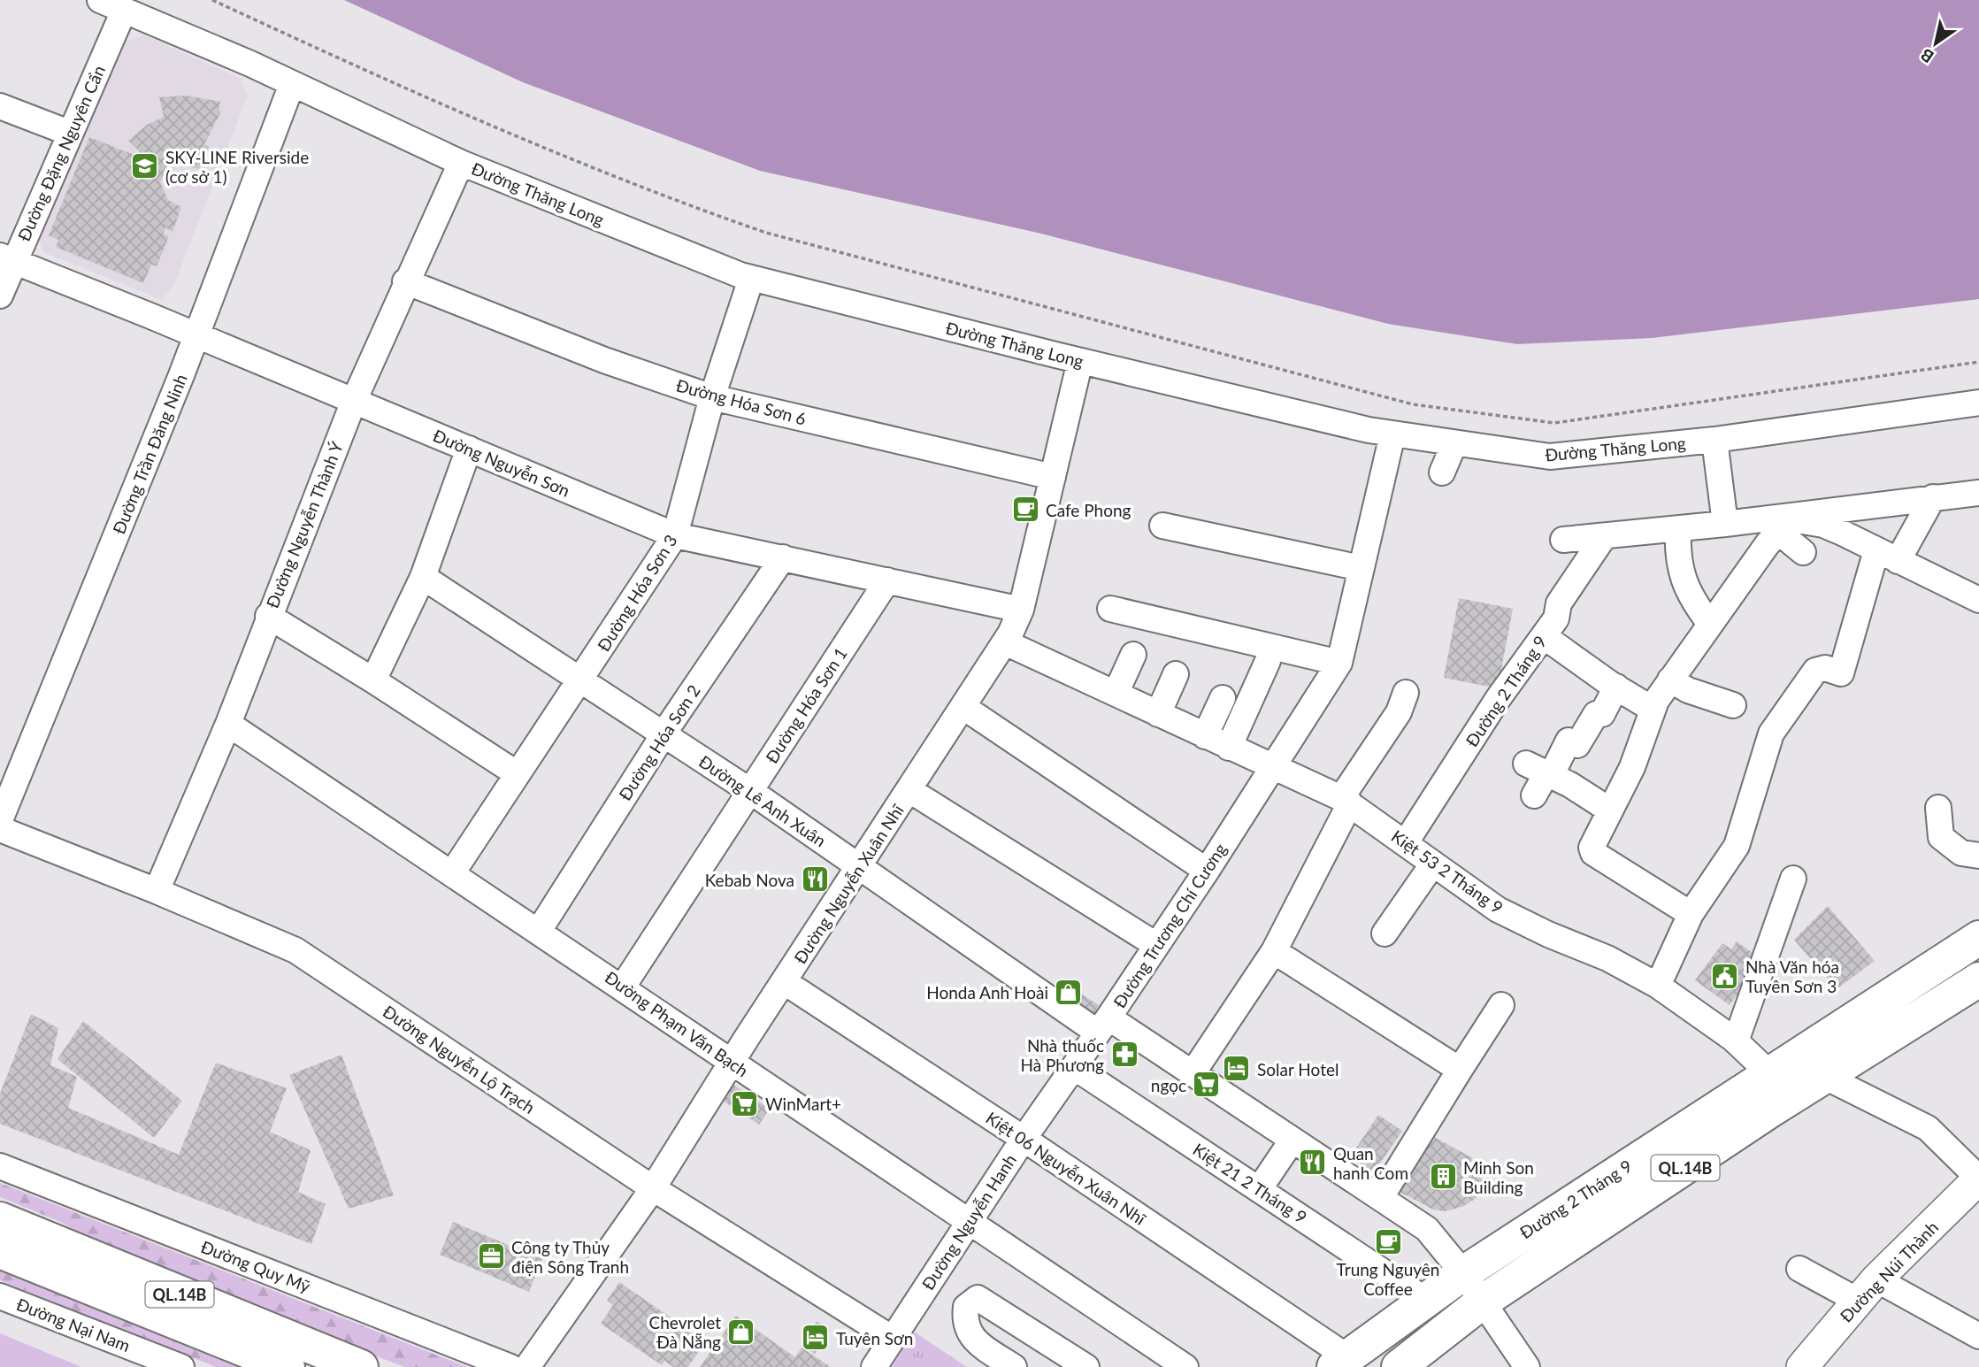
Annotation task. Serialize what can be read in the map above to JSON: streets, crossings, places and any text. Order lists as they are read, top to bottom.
{
  "streets": {
    "highway": ["Đường 2 Tháng 9", "QL.14B"],
    "main road": ["Đường Núi Thành"],
    "street": [
      "Đường Đặng Nguyên Cẩn",
      "Đường Thăng Long",
      "Đường Hóa Sơn 6",
      "Đường Trần Đăng Ninh",
      "Đường Nguyễn Sơn",
      "Đường Nguyễn Thành Ý",
      "Đường Hóa Sơn 3",
      "Đường Hóa Sơn 1",
      "Đường Hóa Sơn 2",
      "Đường Lê Anh Xuân",
      "Kiệt 53 2 Tháng 9",
      "Đường Nguyễn Xuân Nhĩ",
      "Đường Trương Chí Cương",
      "Đường Phạm Văn Bạch",
      "Đường Nguyễn Lộ Trạch",
      "Kiệt 06 Nguyễn Xuân Nhĩ",
      "Kiệt 21 2 Tháng 9",
      "Đường Nguyễn Hanh",
      "Đường Quy Mỹ",
      "Đường Nại Nam"
    ]
  },
  "crossings": [
    ["Đường Đặng Nguyên Cẩn", "Đường Thăng Long"],
    ["Đường Đặng Nguyên Cẩn", "Đường Nguyễn Sơn"],
    ["Đường Thăng Long", "Đường Trần Đăng Ninh"],
    ["Đường Thăng Long", "Đường Nguyễn Thành Ý"],
    ["Đường Thăng Long", "Đường Hóa Sơn 3"],
    ["Đường Thăng Long", "Đường Nguyễn Xuân Nhĩ"],
    ["Đường Thăng Long", "Đường Trương Chí Cương"],
    ["Đường Hóa Sơn 6", "Đường Nguyễn Thành Ý"],
    ["Đường Hóa Sơn 6", "Đường Hóa Sơn 3"],
    ["Đường Hóa Sơn 6", "Đường Nguyễn Xuân Nhĩ"],
    ["Đường Trần Đăng Ninh", "Đường Nguyễn Sơn"],
    ["Đường Nguyễn Sơn", "Đường Nguyễn Thành Ý"],
    ["Đường Nguyễn Sơn", "Đường Hóa Sơn 3"],
    ["Đường Nguyễn Sơn", "Đường Hóa Sơn 1"],
    ["Đường Nguyễn Sơn", "Đường Hóa Sơn 2"],
    ["Đường Nguyễn Sơn", "Đường Nguyễn Xuân Nhĩ"],
    ["Đường Nguyễn Thành Ý", "Đường Phạm Văn Bạch"],
    ["Đường Nguyễn Thành Ý", "Đường Nguyễn Lộ Trạch"],
    ["Đường Hóa Sơn 3", "Đường Lê Anh Xuân"],
    ["Đường Hóa Sơn 3", "Đường Phạm Văn Bạch"],
    ["Đường 2 Tháng 9", "Kiệt 53 2 Tháng 9"],
    ["Đường 2 Tháng 9", "Đường Trương Chí Cương"],
    ["Đường 2 Tháng 9", "Kiệt 06 Nguyễn Xuân Nhĩ"],
    ["Đường 2 Tháng 9", "Kiệt 21 2 Tháng 9"],
    ["Đường Hóa Sơn 1", "Đường Lê Anh Xuân"],
    ["Đường Hóa Sơn 1", "Đường Phạm Văn Bạch"],
    ["Đường Hóa Sơn 2", "Đường Lê Anh Xuân"],
    ["Đường Hóa Sơn 2", "Đường Phạm Văn Bạch"],
    ["Đường Lê Anh Xuân", "Đường Nguyễn Xuân Nhĩ"],
    ["Đường Lê Anh Xuân", "Đường Trương Chí Cương"],
    ["Đường Lê Anh Xuân", "Đường Nguyễn Hanh"],
    ["Kiệt 53 2 Tháng 9", "Đường Nguyễn Xuân Nhĩ"],
    ["Kiệt 53 2 Tháng 9", "Đường Trương Chí Cương"],
    ["Đường Nguyễn Xuân Nhĩ", "Đường Phạm Văn Bạch"],
    ["Đường Nguyễn Xuân Nhĩ", "Đường Nguyễn Lộ Trạch"],
    ["Đường Nguyễn Xuân Nhĩ", "Kiệt 06 Nguyễn Xuân Nhĩ"],
    ["Đường Trương Chí Cương", "Đường Nguyễn Hanh"],
    ["Đường Phạm Văn Bạch", "Đường Nguyễn Hanh"],
    ["Đường Nguyễn Lộ Trạch", "Đường Nguyễn Hanh"],
    ["Kiệt 06 Nguyễn Xuân Nhĩ", "Đường Nguyễn Hanh"],
    ["Kiệt 21 2 Tháng 9", "Đường Nguyễn Hanh"]
  ],
  "places": {
    "school or university": ["SKY-LINE Riverside (cơ sở 1)"],
    "cafe": ["Cafe Phong", "Trung Nguyên Coffee"],
    "restaurant": ["Kebab Nova", "Quan hanh Com"],
    "public building": ["Nhà Văn hóa Tuyên Sơn 3"],
    "shop": ["Honda Anh Hoài", "Chevrolet Đà Nẵng"],
    "pharmacy": ["Nhà thuốc Hà Phương"],
    "hotel": ["Solar Hotel", "Tuyên Sơn"],
    "supermarket": ["ngọc", "WinMart+"],
    "building": ["Minh Son Building"],
    "office": ["Công ty Thủy điện Sông Tranh"]
  },
  "north": "bottom left"
}
